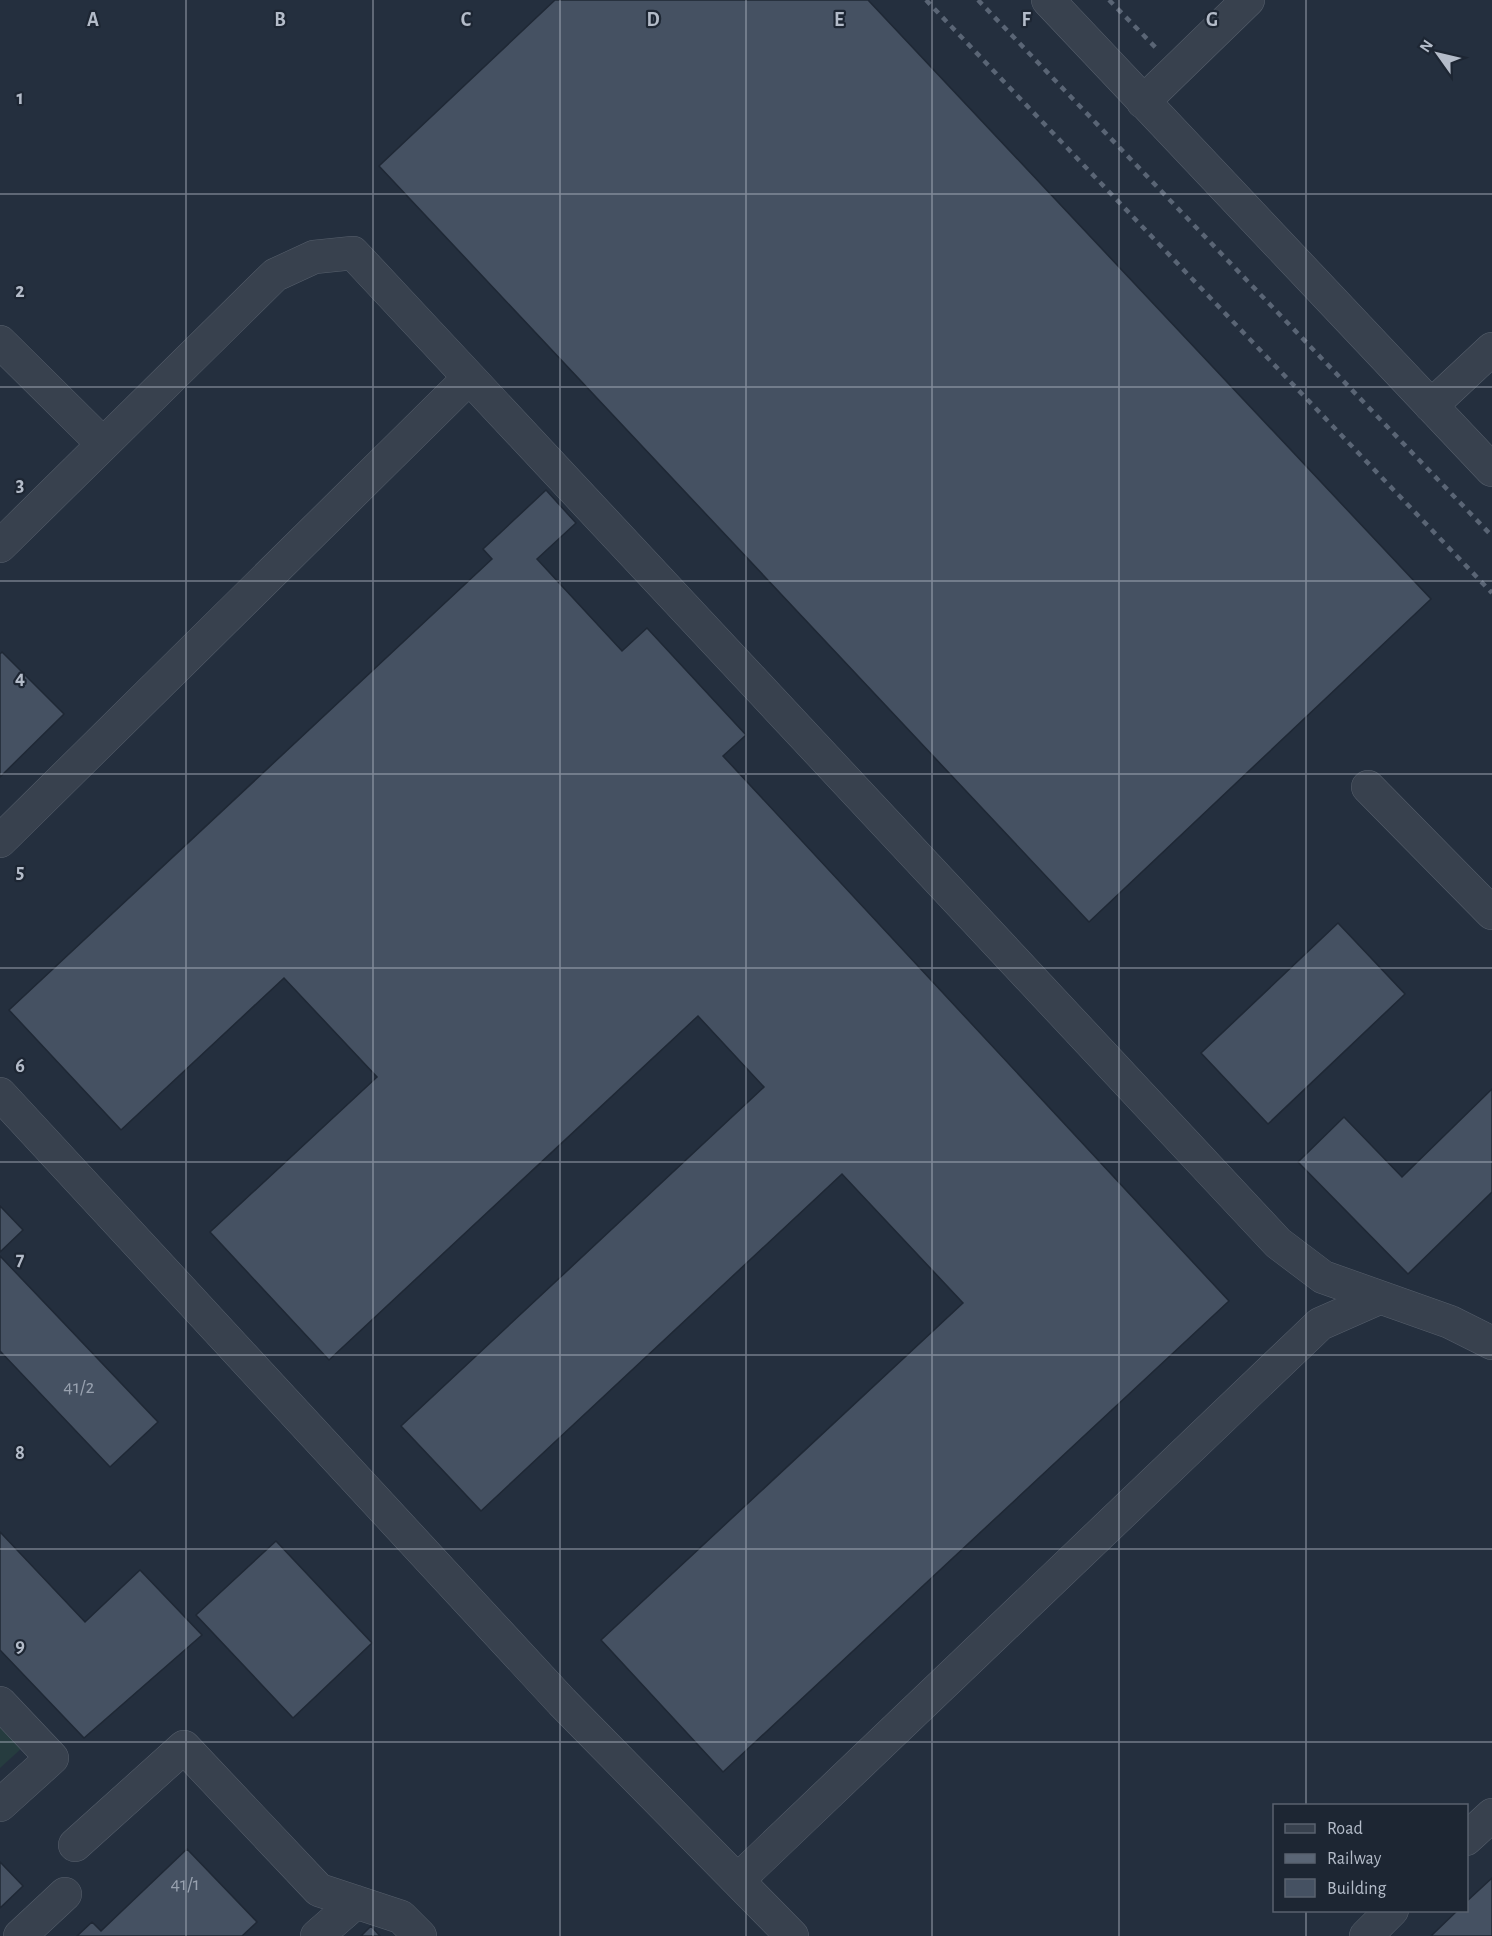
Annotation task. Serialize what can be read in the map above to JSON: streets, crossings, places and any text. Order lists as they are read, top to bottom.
{
  "house_numbers": ["41/2", "41/1"],
  "legend": ["Road", "Railway", "Building"],
  "north": "top left",
  "grid": {
    "columns": [
      "A",
      "B",
      "C",
      "D",
      "E",
      "F",
      "G"
    ],
    "rows": [
      "1",
      "2",
      "3",
      "4",
      "5",
      "6",
      "7",
      "8",
      "9"
    ]
  }
}
